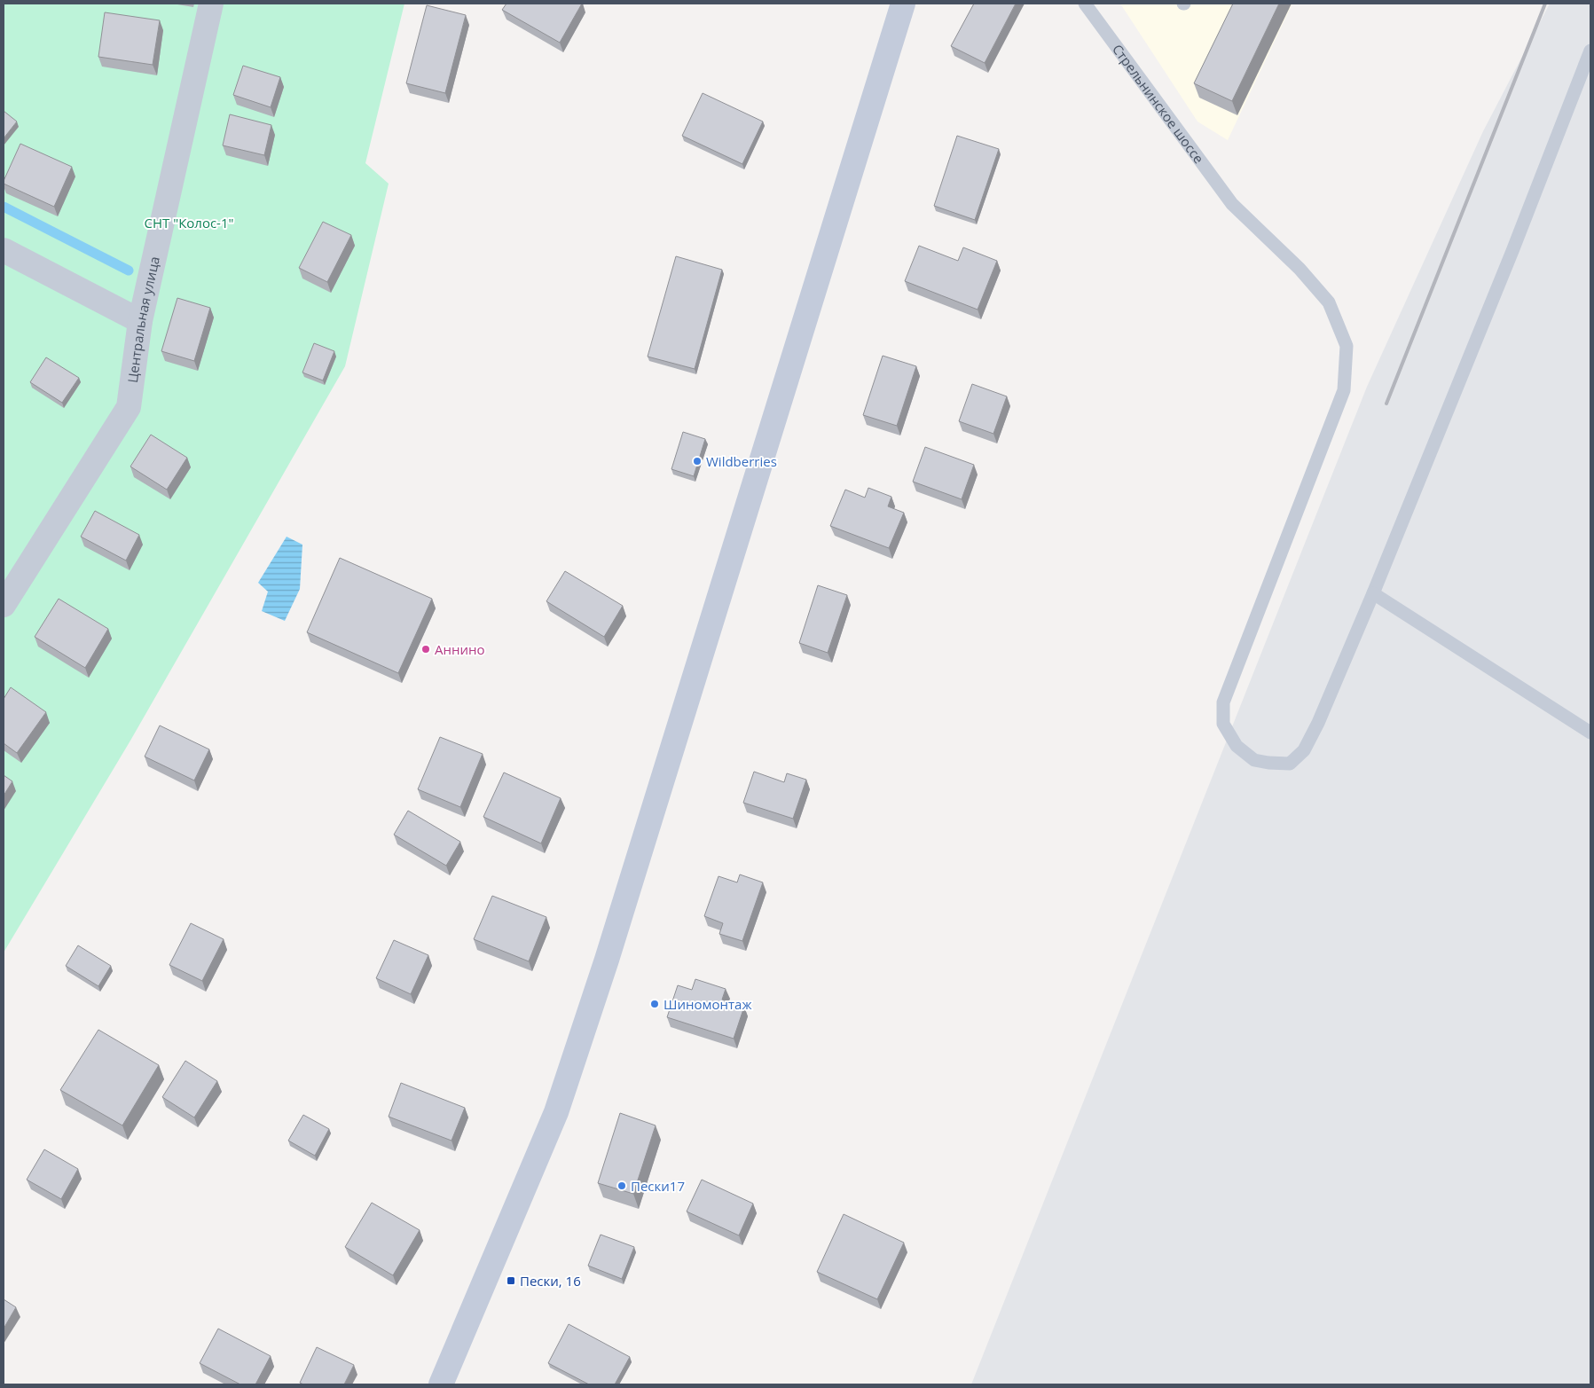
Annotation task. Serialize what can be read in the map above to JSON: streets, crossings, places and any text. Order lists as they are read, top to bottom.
{
  "streets": {
    "street": ["Центральная улица"],
    "lane": ["Стрельнинское шоссе"]
  },
  "parks": ["СНТ \"Колос-1\""],
  "places": {
    "other": [
      "Wildberries",
      "Аннино",
      "Шиномонтаж",
      "Пески17"
    ],
    "transit": ["Пески, 16"]
  }
}
